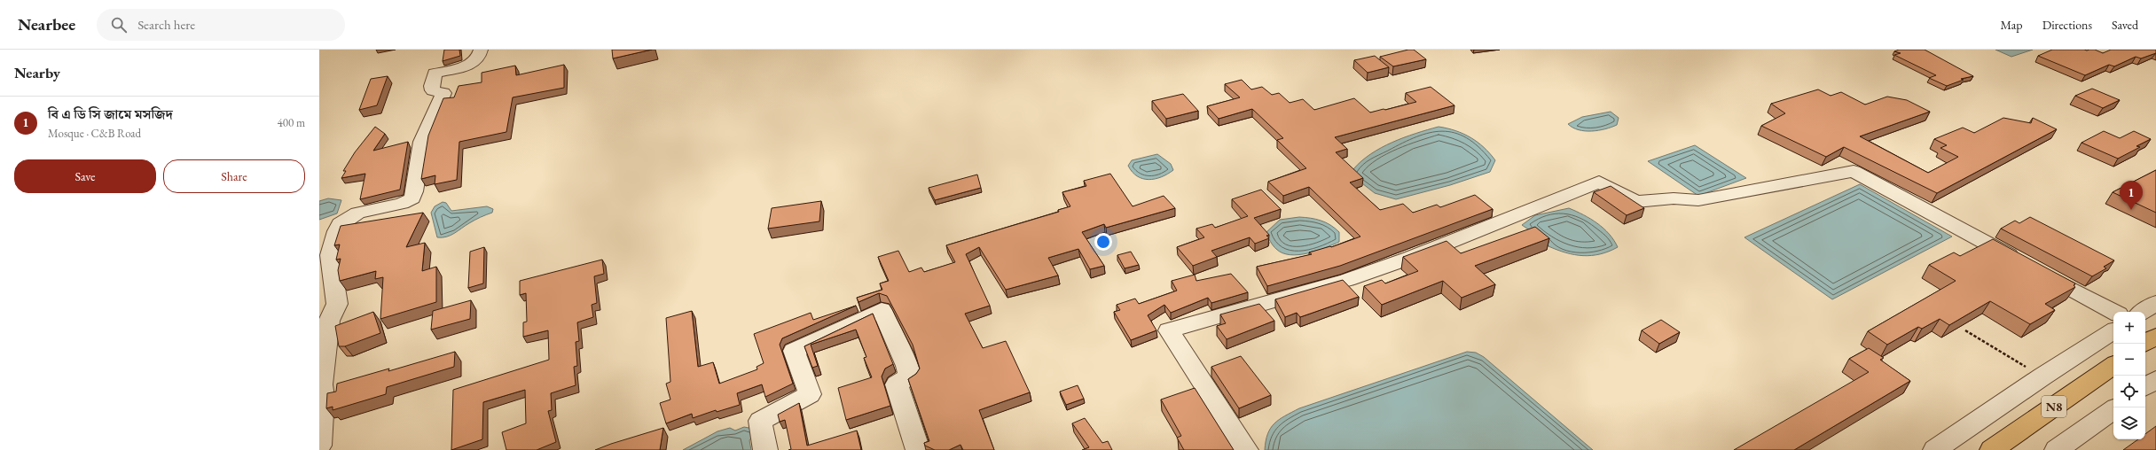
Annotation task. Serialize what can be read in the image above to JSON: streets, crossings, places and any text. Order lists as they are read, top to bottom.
{
  "streets": {
    "highway": ["N8"]
  },
  "page": {
    "header": "Nearbee",
    "search": "Search here",
    "nav": ["Map", "Directions", "Saved"],
    "heading": "Nearby",
    "list": [
      {
        "mark": "1",
        "name": "বি এ ডি সি জামে মসজিদ",
        "note": "Mosque · C&B Road",
        "value": "400 m"
      }
    ],
    "buttons": ["Save", "Share"],
    "pins": "1",
    "map_buttons": ["+", "−"]
  }
}
